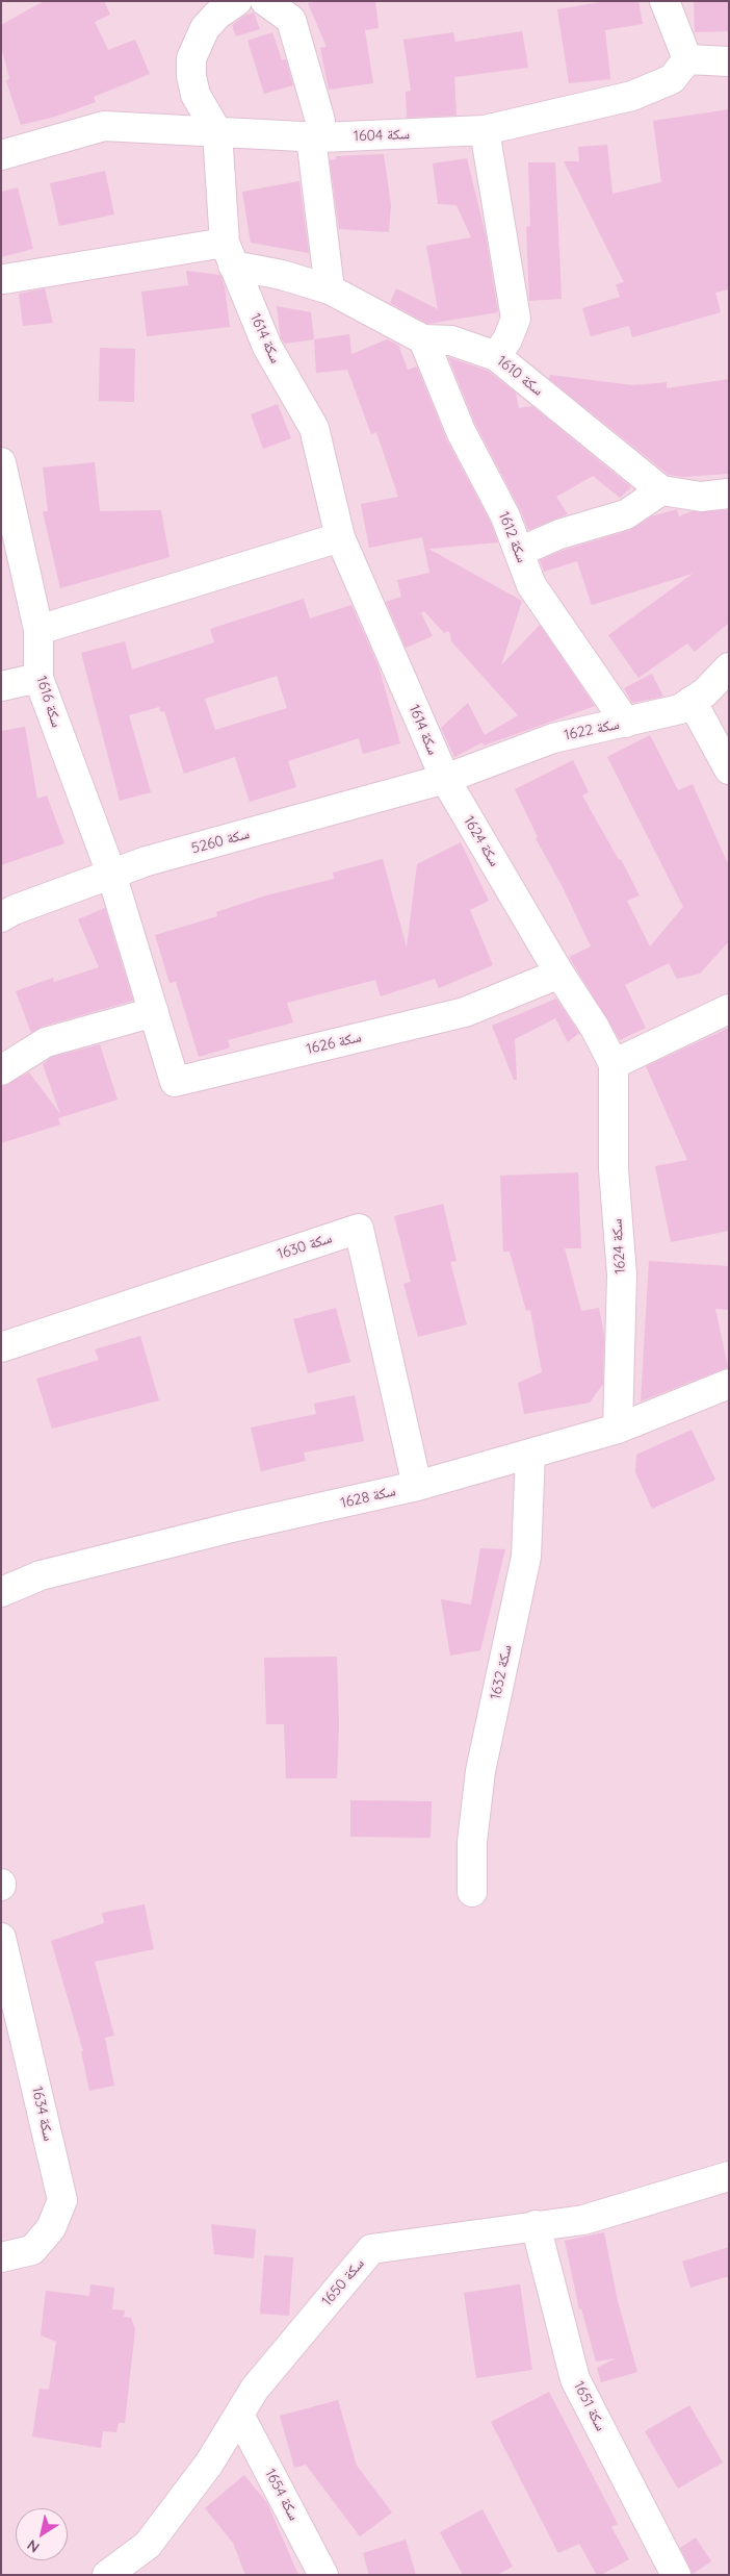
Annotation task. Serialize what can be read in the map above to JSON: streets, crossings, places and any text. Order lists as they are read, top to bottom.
{
  "streets": {
    "street": [
      "سكة 1604",
      "سكة 1614",
      "سكة 1610",
      "سكة 1612",
      "سكة 1616",
      "سكة 1622",
      "سكة 5260",
      "سكة 1624",
      "سكة 1626",
      "سكة 1630",
      "سكة 1628",
      "سكة 1632",
      "سكة 1634",
      "سكة 1650",
      "سكة 1651",
      "سكة 1654"
    ]
  },
  "crossings": [
    ["سكة 1604", "سكة 1614"],
    ["سكة 1614", "سكة 1610"],
    ["سكة 1614", "سكة 1622"],
    ["سكة 1614", "سكة 5260"],
    ["سكة 1614", "سكة 1624"],
    ["سكة 1610", "سكة 1612"],
    ["سكة 1612", "سكة 1622"],
    ["سكة 1616", "سكة 5260"],
    ["سكة 1616", "سكة 1626"],
    ["سكة 1622", "سكة 5260"],
    ["سكة 1622", "سكة 1624"],
    ["سكة 5260", "سكة 1624"],
    ["سكة 5260", "سكة 1626"],
    ["سكة 1624", "سكة 1626"],
    ["سكة 1624", "سكة 1628"],
    ["سكة 1630", "سكة 1628"],
    ["سكة 1628", "سكة 1632"],
    ["سكة 1650", "سكة 1651"],
    ["سكة 1650", "سكة 1654"]
  ],
  "north": "bottom left"
}
